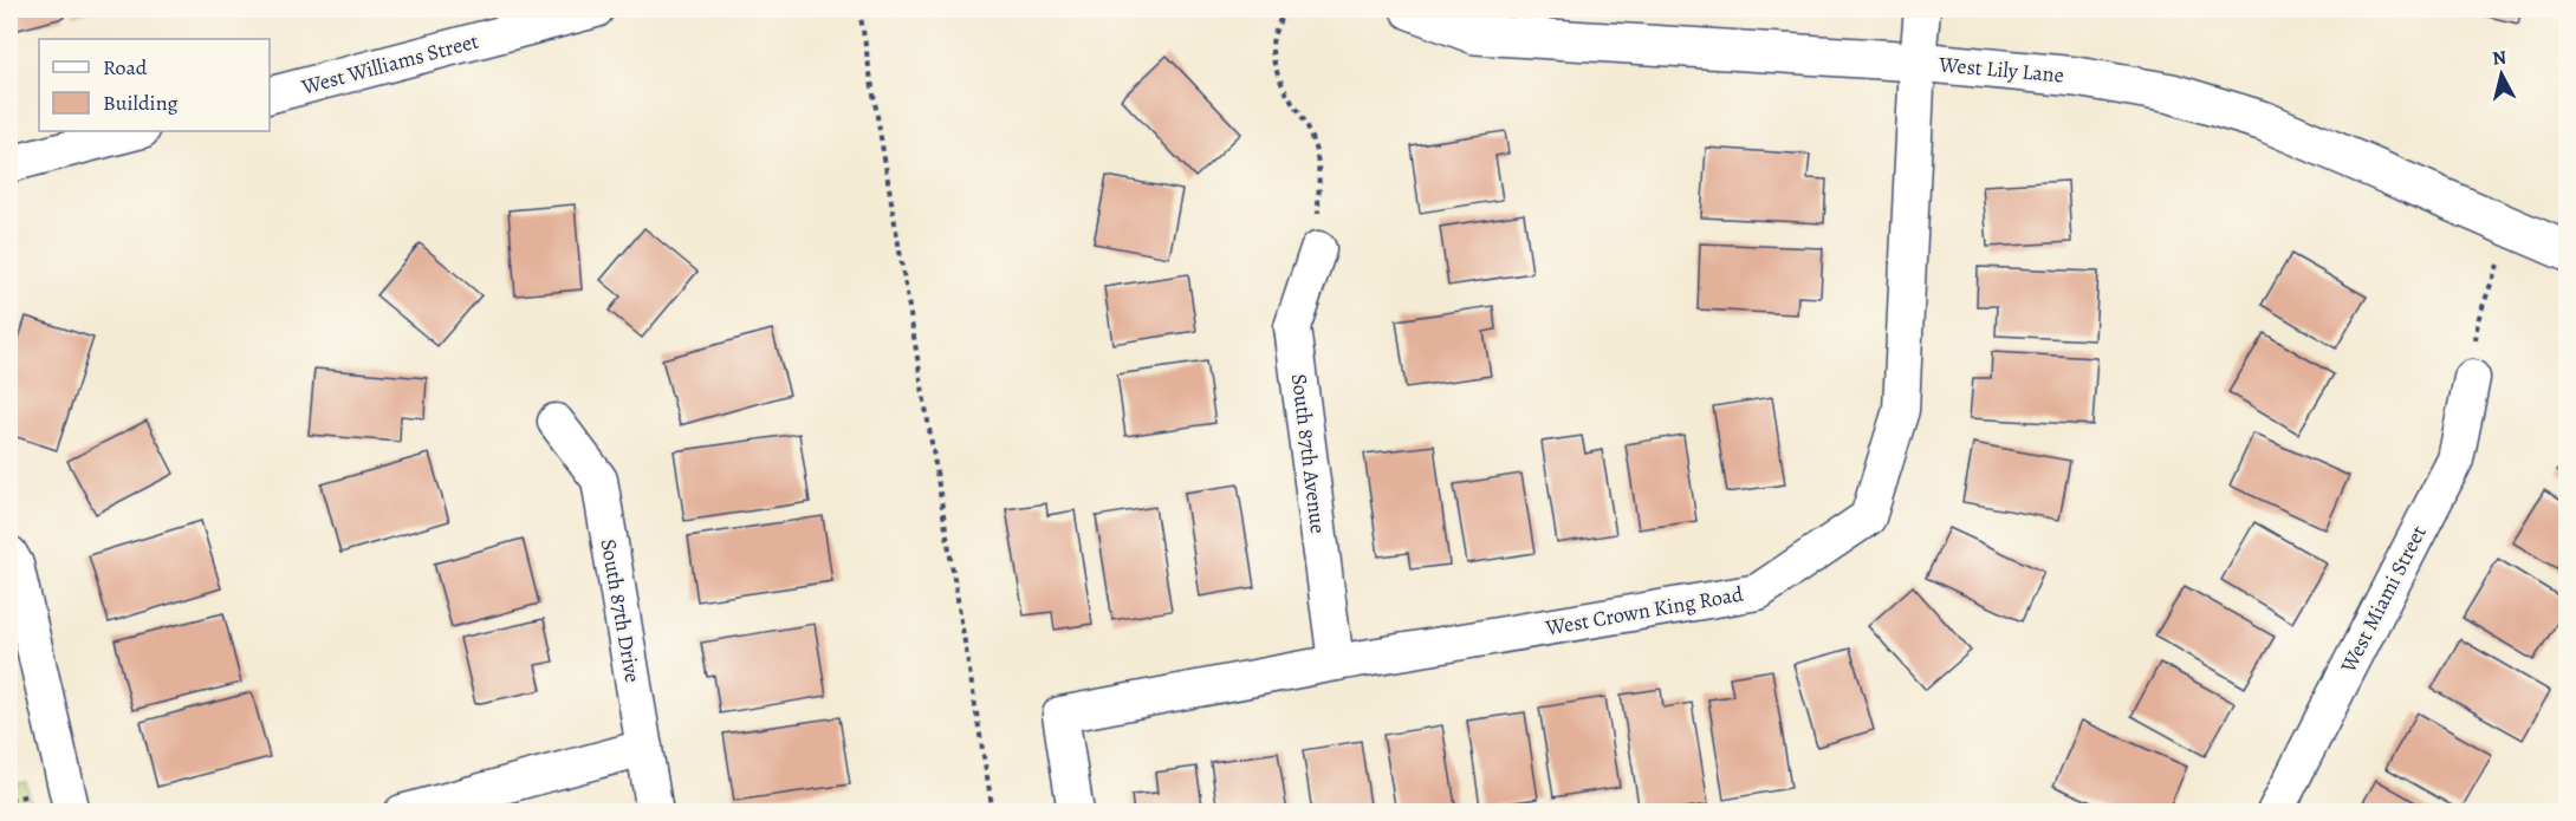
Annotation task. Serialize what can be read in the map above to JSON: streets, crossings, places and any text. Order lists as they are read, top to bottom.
{
  "streets": {
    "street": [
      "West Williams Street",
      "West Lily Lane",
      "South 87th Avenue",
      "West Miami Street",
      "South 87th Drive",
      "West Crown King Road"
    ]
  },
  "crossings": [
    ["West Lily Lane", "West Crown King Road"],
    ["South 87th Avenue", "West Crown King Road"]
  ],
  "legend": ["Road", "Building"],
  "north": "top"
}
